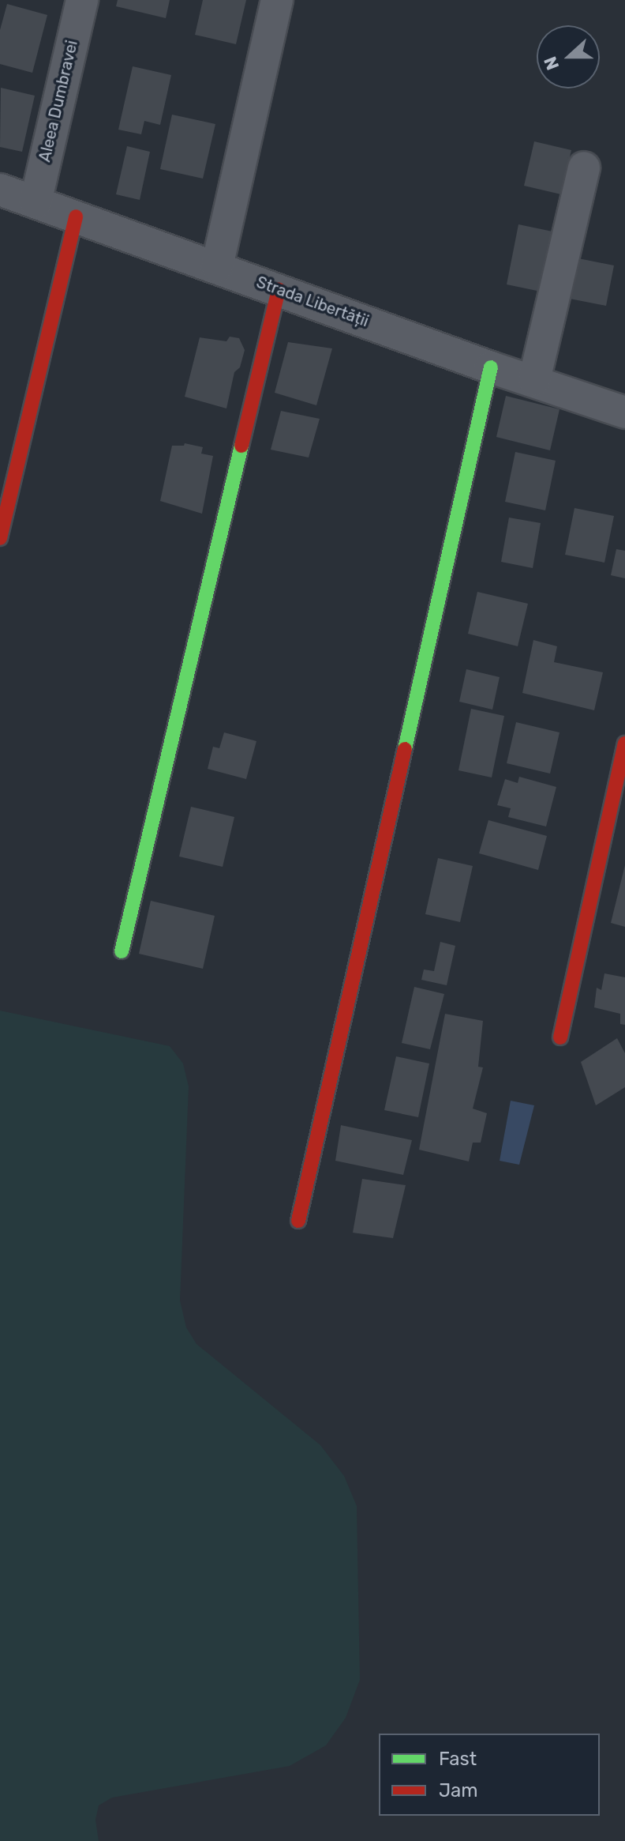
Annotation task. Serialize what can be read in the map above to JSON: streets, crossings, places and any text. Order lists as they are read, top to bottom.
{
  "streets": {
    "street": ["Aleea Dumbravei", "Strada Libertății"]
  },
  "crossings": [
    ["Aleea Dumbravei", "Strada Libertății"]
  ],
  "legend": ["Fast", "Jam"],
  "north": "left"
}
